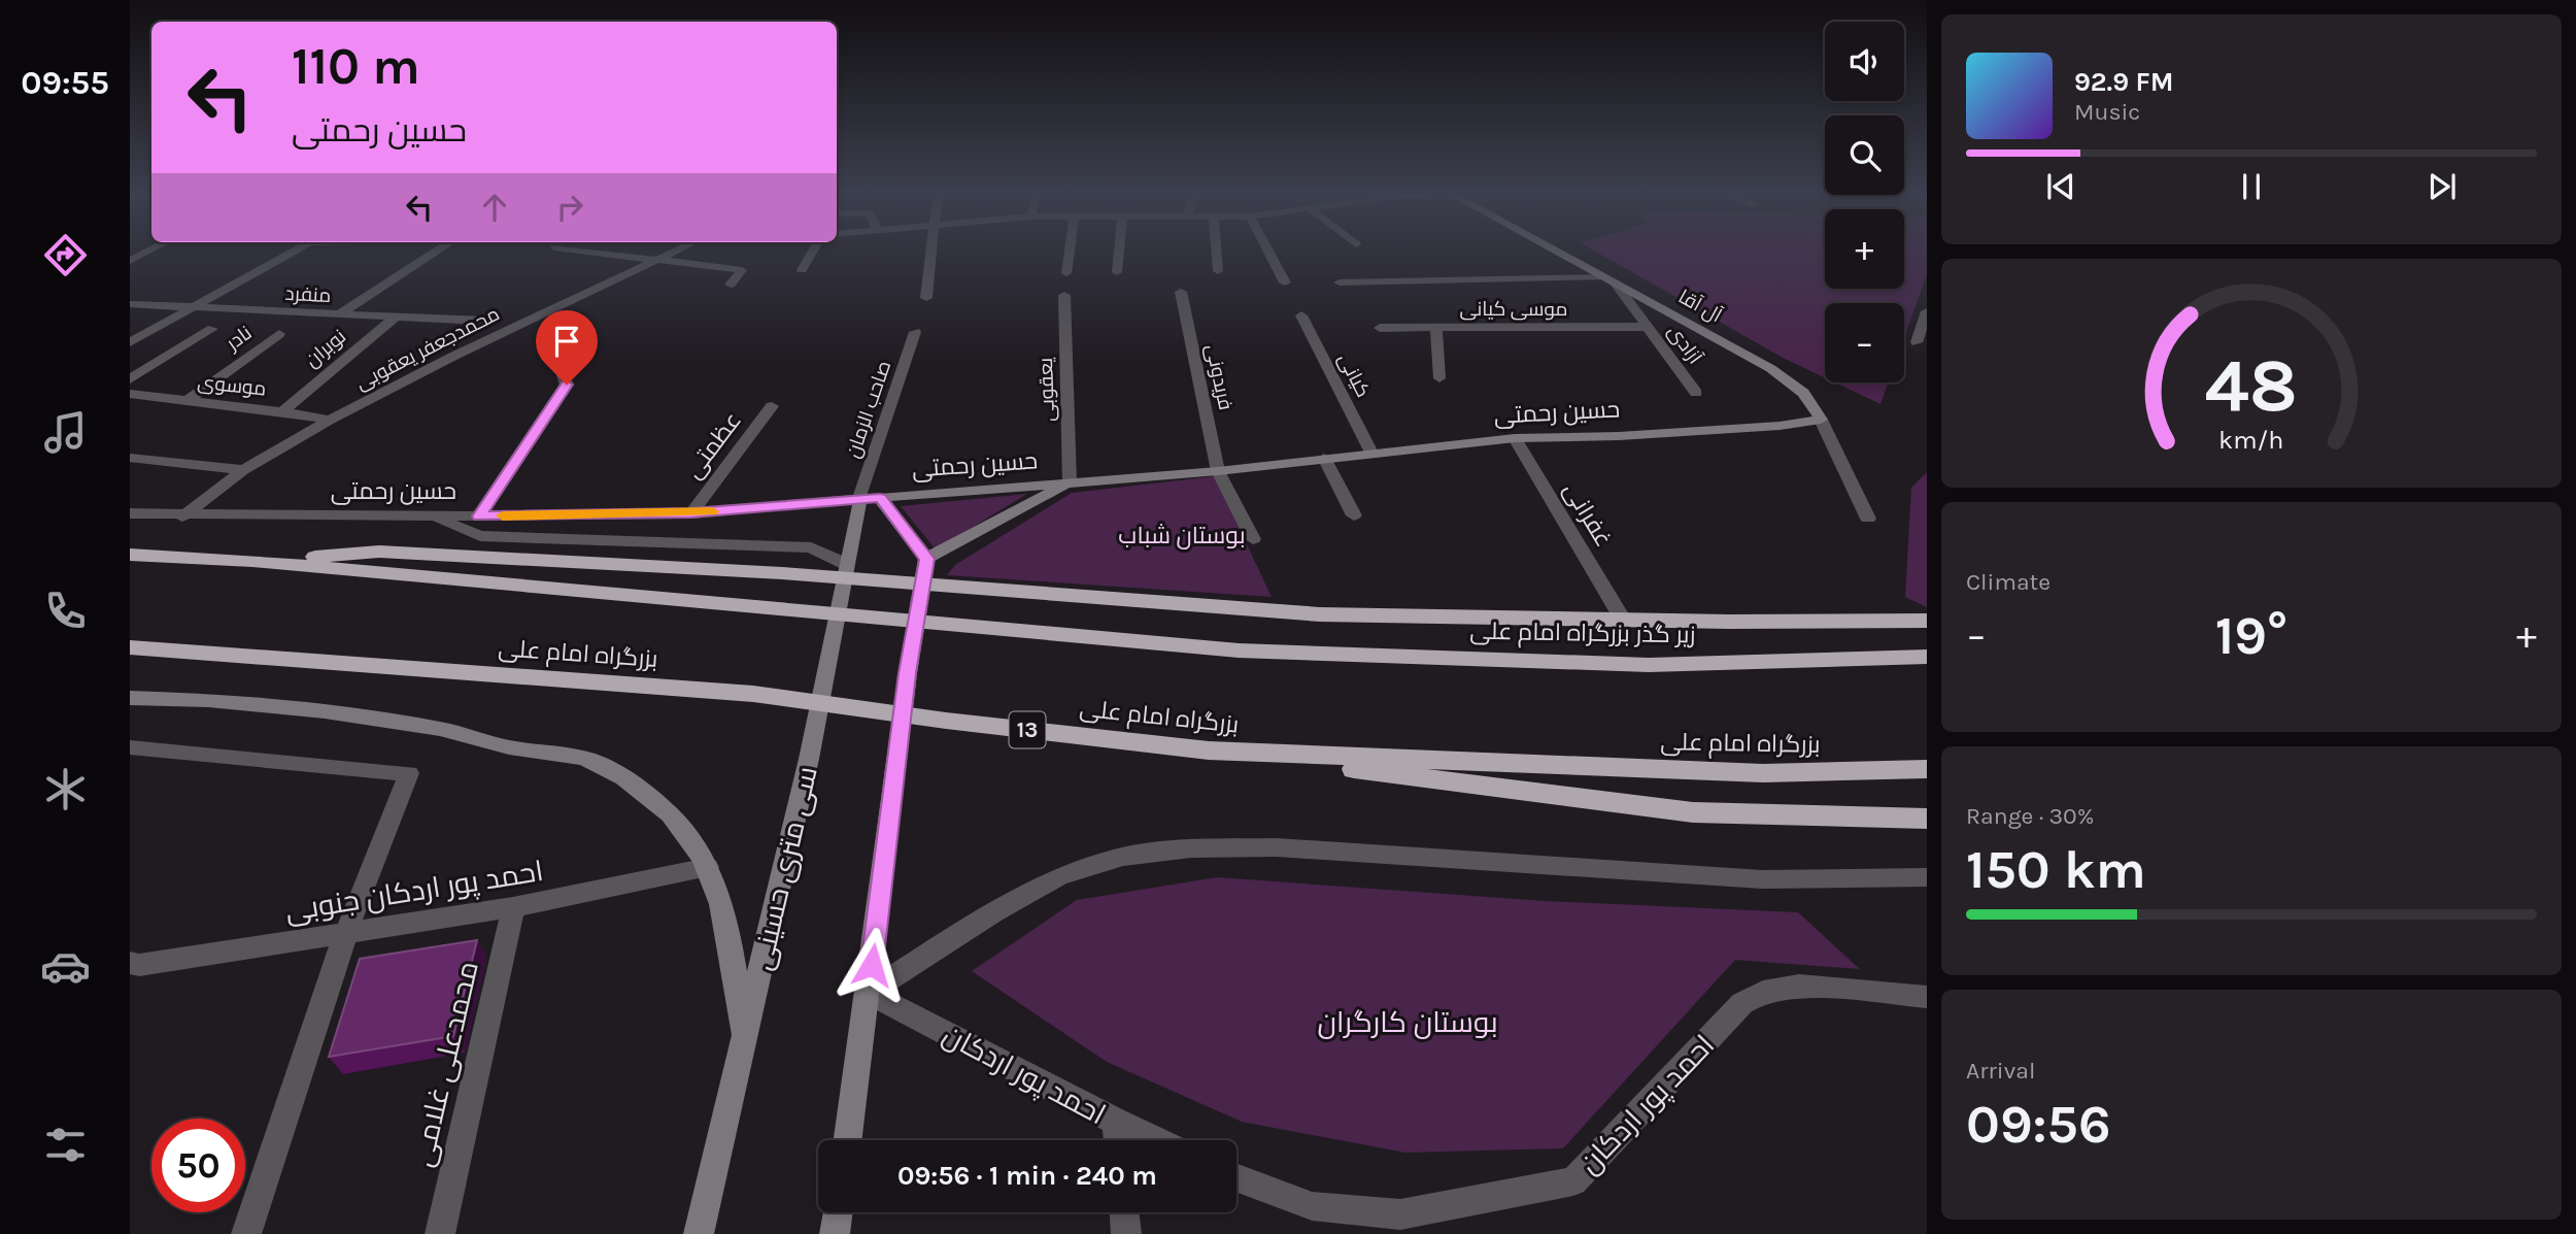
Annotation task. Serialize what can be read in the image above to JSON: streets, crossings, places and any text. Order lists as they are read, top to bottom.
{
  "streets": {
    "highway": ["زیر گذر بزرگراه امام علی", "بزرگراه امام علی", "13"],
    "main road": ["آل آقا", "حسین رحمتی", "سی متری حسینی"],
    "street": [
      "منفرد",
      "موسی کیانی",
      "نادر",
      "آزادی",
      "نوبران",
      "محمدجعفر یعقوبی",
      "کیانی",
      "فریدونی",
      "موسوی",
      "یعقوبی",
      "صاحب الزمان",
      "عظمتی",
      "غفرانی",
      "احمد پور اردکان جنوبی",
      "محمدعلی غلامی",
      "احمد پور اردکان"
    ]
  },
  "crossings": [
    ["منفرد", "نوبران"],
    ["آل آقا", "آزادی"],
    ["آل آقا", "حسین رحمتی"],
    ["موسی کیانی", "آزادی"],
    ["نادر", "موسوی"],
    ["نوبران", "موسوی"],
    ["محمدجعفر یعقوبی", "موسوی"],
    ["محمدجعفر یعقوبی", "حسین رحمتی"],
    ["کیانی", "حسین رحمتی"],
    ["فریدونی", "حسین رحمتی"],
    ["یعقوبی", "حسین رحمتی"],
    ["صاحب الزمان", "حسین رحمتی"],
    ["صاحب الزمان", "سی متری حسینی"],
    ["حسین رحمتی", "عظمتی"],
    ["حسین رحمتی", "غفرانی"],
    ["حسین رحمتی", "سی متری حسینی"],
    ["احمد پور اردکان جنوبی", "محمدعلی غلامی"]
  ],
  "parks": ["بوستان شباب", "بوستان کارگران"],
  "page": {
    "tabs": "09:55",
    "map_buttons": ["+", "−"],
    "turn": ["110 m", "حسین رحمتی"],
    "song": ["92.9 FM", "Music"],
    "tile": [
      "Climate",
      ["Range · 30%", "150 km"],
      ["Arrival", "09:56"]
    ],
    "heat": ["−", "19°", "+"],
    "limit": "50",
    "trip": "09:56 · 1 min · 240 m",
    "gauge": ["48", "km/h"]
  }
}
